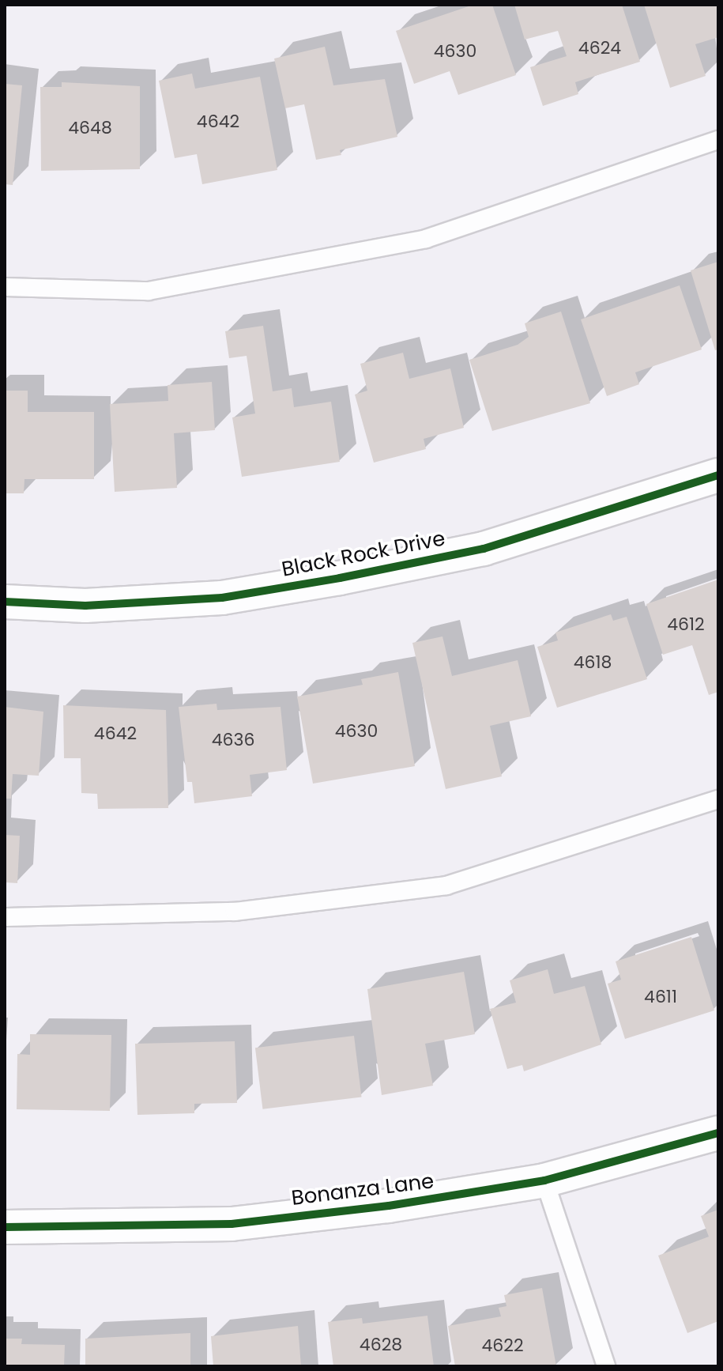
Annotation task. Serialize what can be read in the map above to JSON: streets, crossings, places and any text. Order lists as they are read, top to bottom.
{
  "streets": {
    "street": ["Black Rock Drive", "Bonanza Lane"]
  },
  "house_numbers": [
    "4624",
    "4630",
    "4642",
    "4648",
    "4612",
    "4618",
    "4630",
    "4642",
    "4636",
    "4611",
    "4628",
    "4622"
  ]
}
